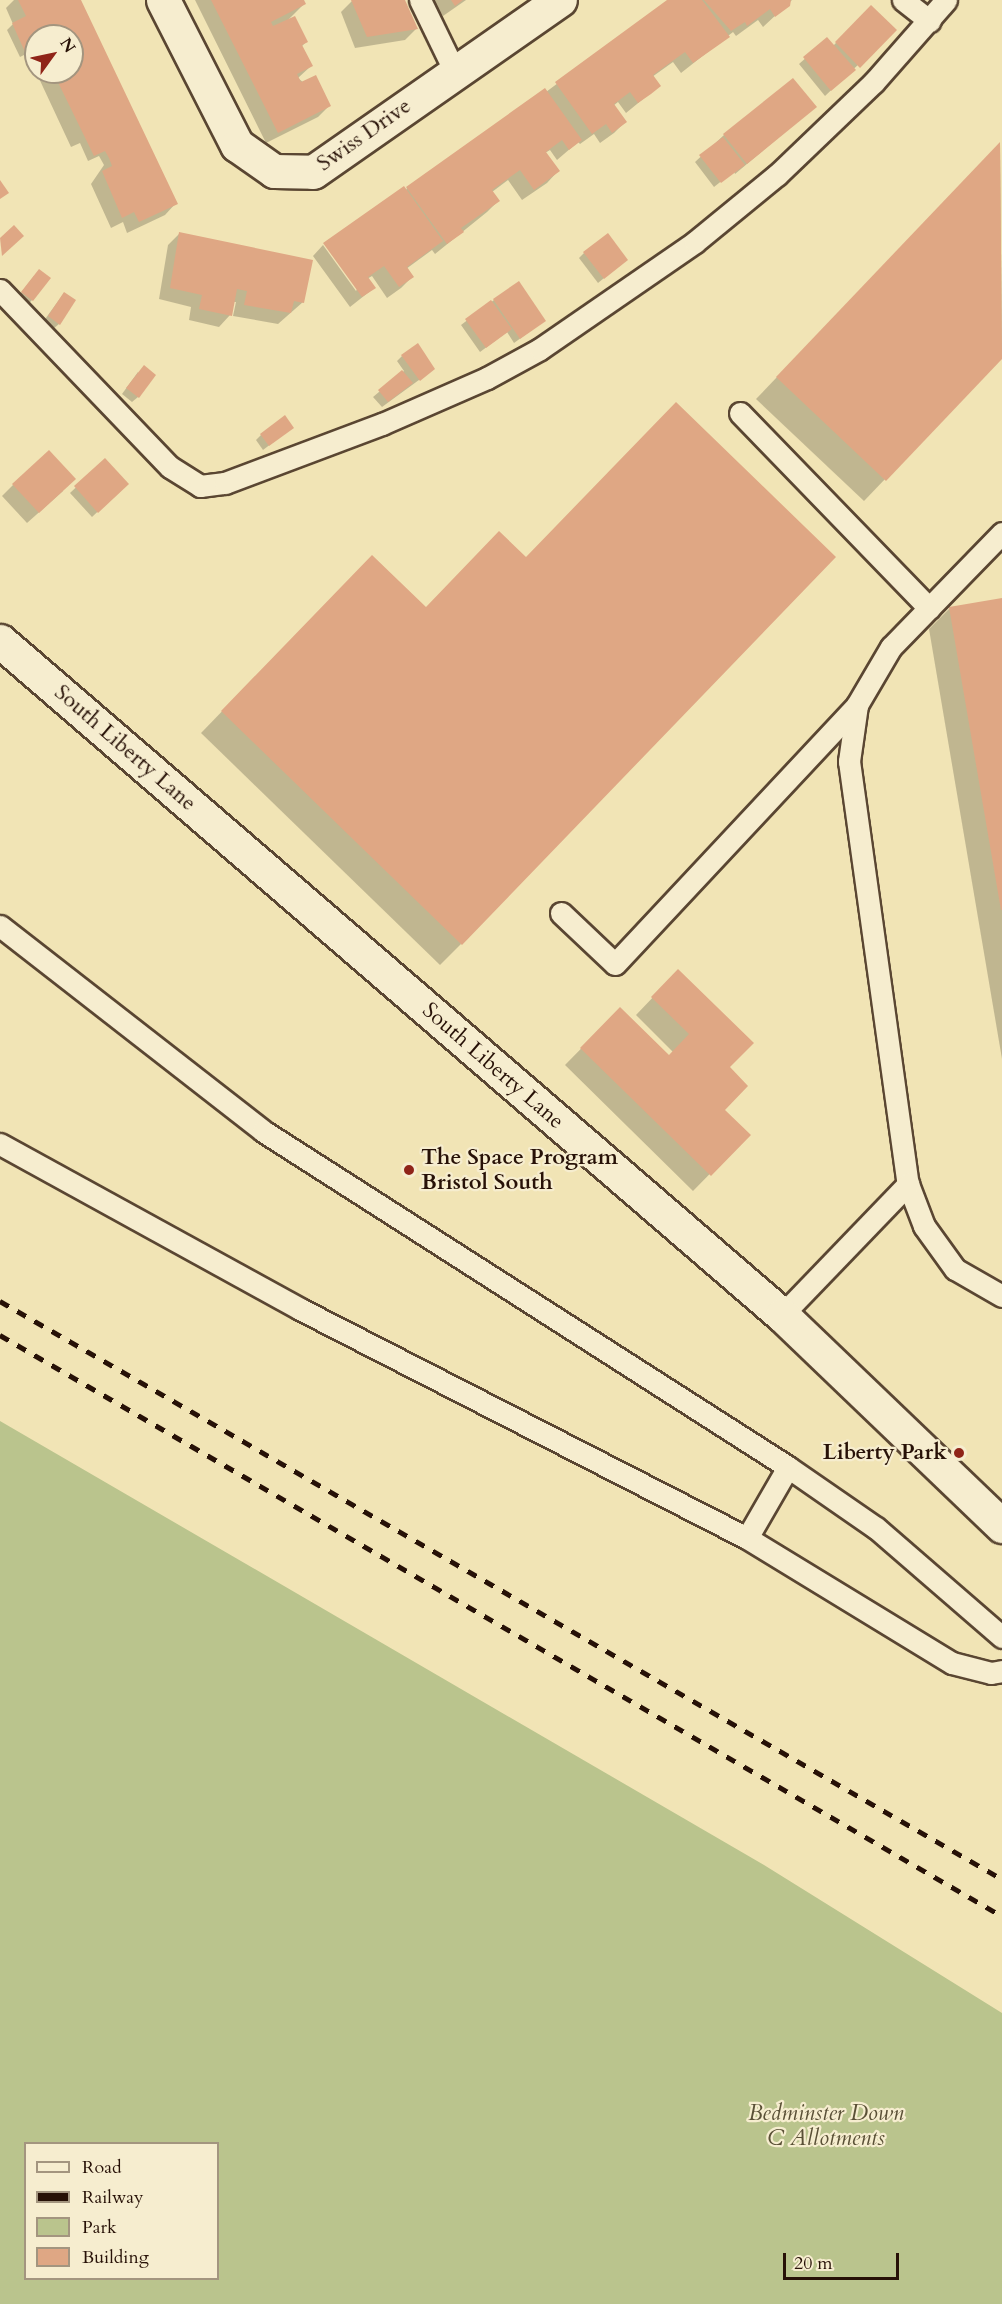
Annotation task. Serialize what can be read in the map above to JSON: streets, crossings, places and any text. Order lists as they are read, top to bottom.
{
  "streets": {
    "street": ["Swiss Drive", "South Liberty Lane"]
  },
  "parks": ["Bedminster Down C Allotments"],
  "places": ["The Space Program Bristol South", "Liberty Park"],
  "legend": [
    "Road",
    "Railway",
    "Park",
    "Building"
  ],
  "scale_bar": "20 m",
  "north": "top right"
}
